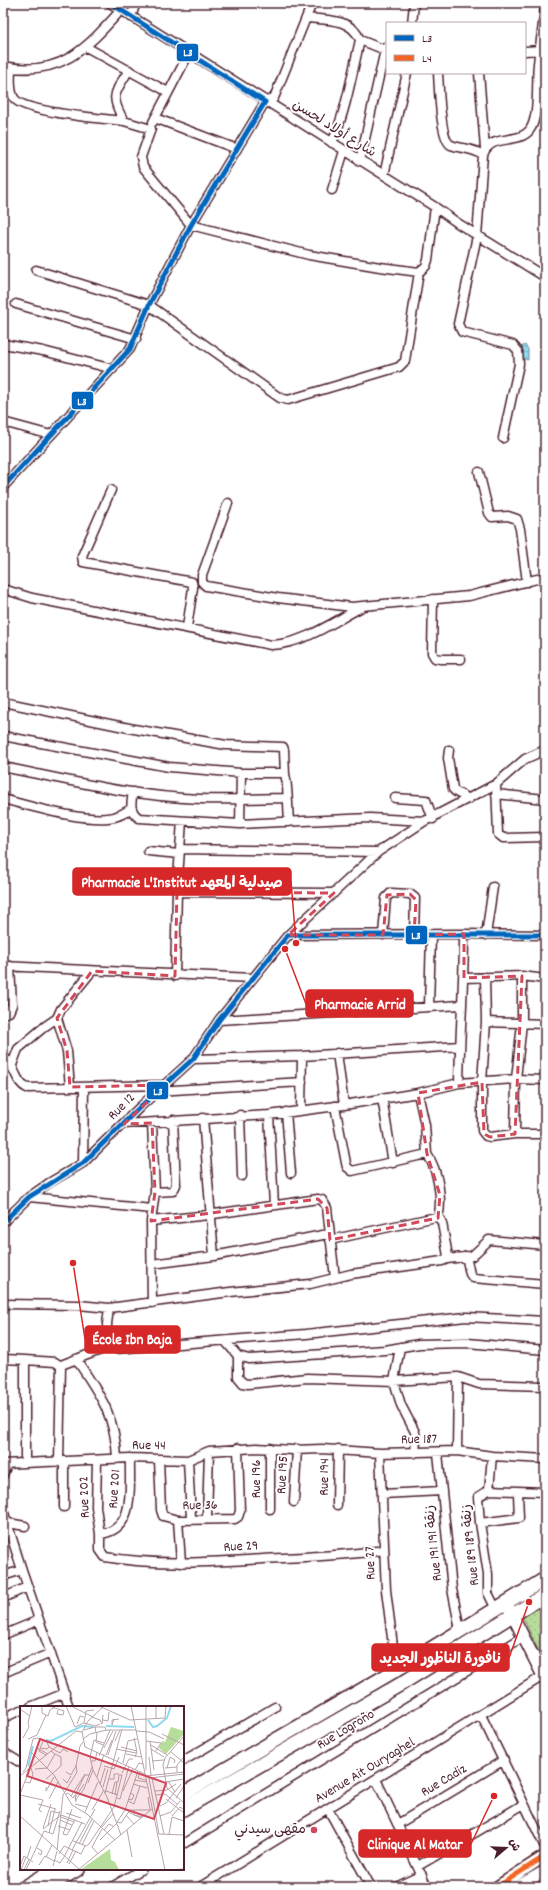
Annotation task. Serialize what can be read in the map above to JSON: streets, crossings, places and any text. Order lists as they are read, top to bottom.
{
  "streets": {
    "street": [
      "شارع أولاد لحسن",
      "Rue 12",
      "Rue 187",
      "Rue 44",
      "Rue 195",
      "Rue 194",
      "Rue 196",
      "Rue 201",
      "Rue 202",
      "Rue 36",
      "Rue 191 زنقة 191",
      "Rue 189 زنقة 189",
      "Rue 29",
      "Rue 27",
      "Rue Logroño",
      "Avenue Ait Ouryaghel",
      "Rue Cadiz"
    ]
  },
  "crossings": [
    ["Rue 187", "Rue 44"],
    ["Rue 187", "Rue 195"],
    ["Rue 187", "Rue 194"],
    ["Rue 187", "Rue 191 زنقة 191"],
    ["Rue 187", "Rue 27"],
    ["Rue 44", "Rue 195"],
    ["Rue 44", "Rue 196"],
    ["Rue 44", "Rue 201"],
    ["Rue 44", "Rue 202"],
    ["Rue 44", "Rue 36"],
    ["Rue 201", "Rue 202"],
    ["Rue 201", "Rue 29"],
    ["Rue 202", "Rue 29"],
    ["Rue 29", "Rue 27"]
  ],
  "places": [
    "Pharmacie L'Institut صيدلية المعهد",
    "Pharmacie Arrid",
    "École Ibn Baja",
    "نافورة الناظور الجديد",
    "Clinique Al Matar",
    "مقهى سيدني"
  ],
  "lines": ["transit line L3", "transit line L4"],
  "legend": ["L3", "L4"],
  "north": "right"
}
